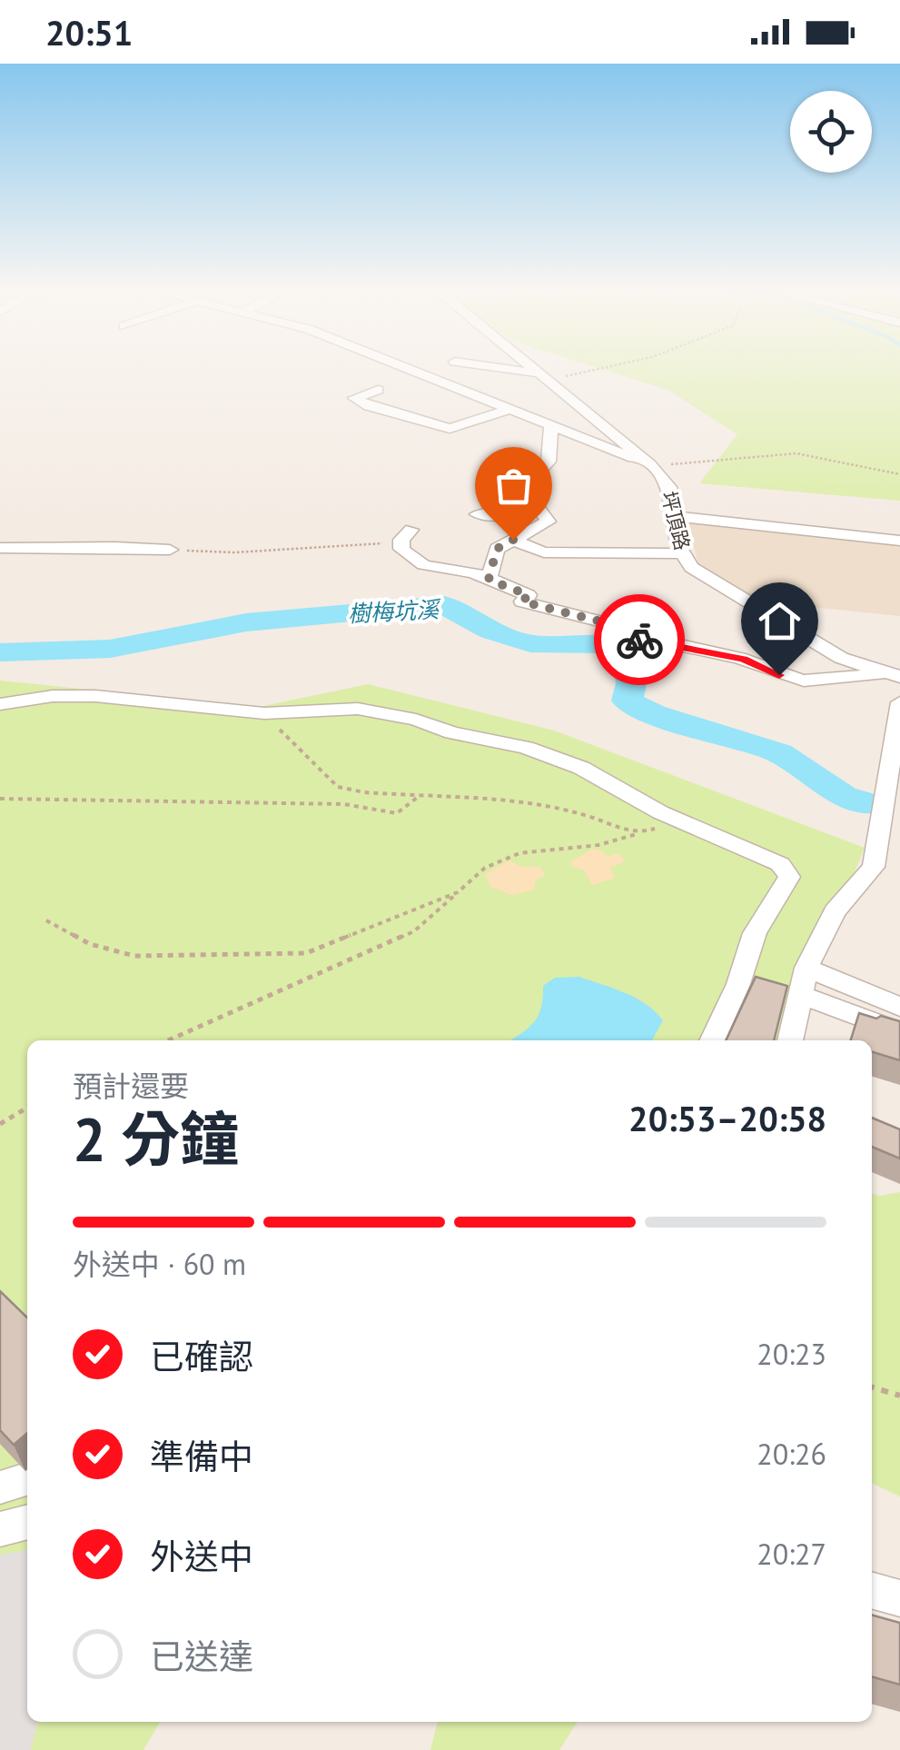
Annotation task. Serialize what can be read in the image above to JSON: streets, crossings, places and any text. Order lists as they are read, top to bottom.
{
  "streets": {
    "street": ["坪頂路"]
  },
  "water": ["樹梅坑溪"],
  "page": {
    "status": "20:51",
    "heading": ["2 分鐘", "預計還要", "20:53–20:58"],
    "bar": "外送中 · 60 m",
    "list": [
      ["已確認", "20:23"],
      ["準備中", "20:26"],
      ["外送中", "20:27"],
      "已送達"
    ]
  }
}
